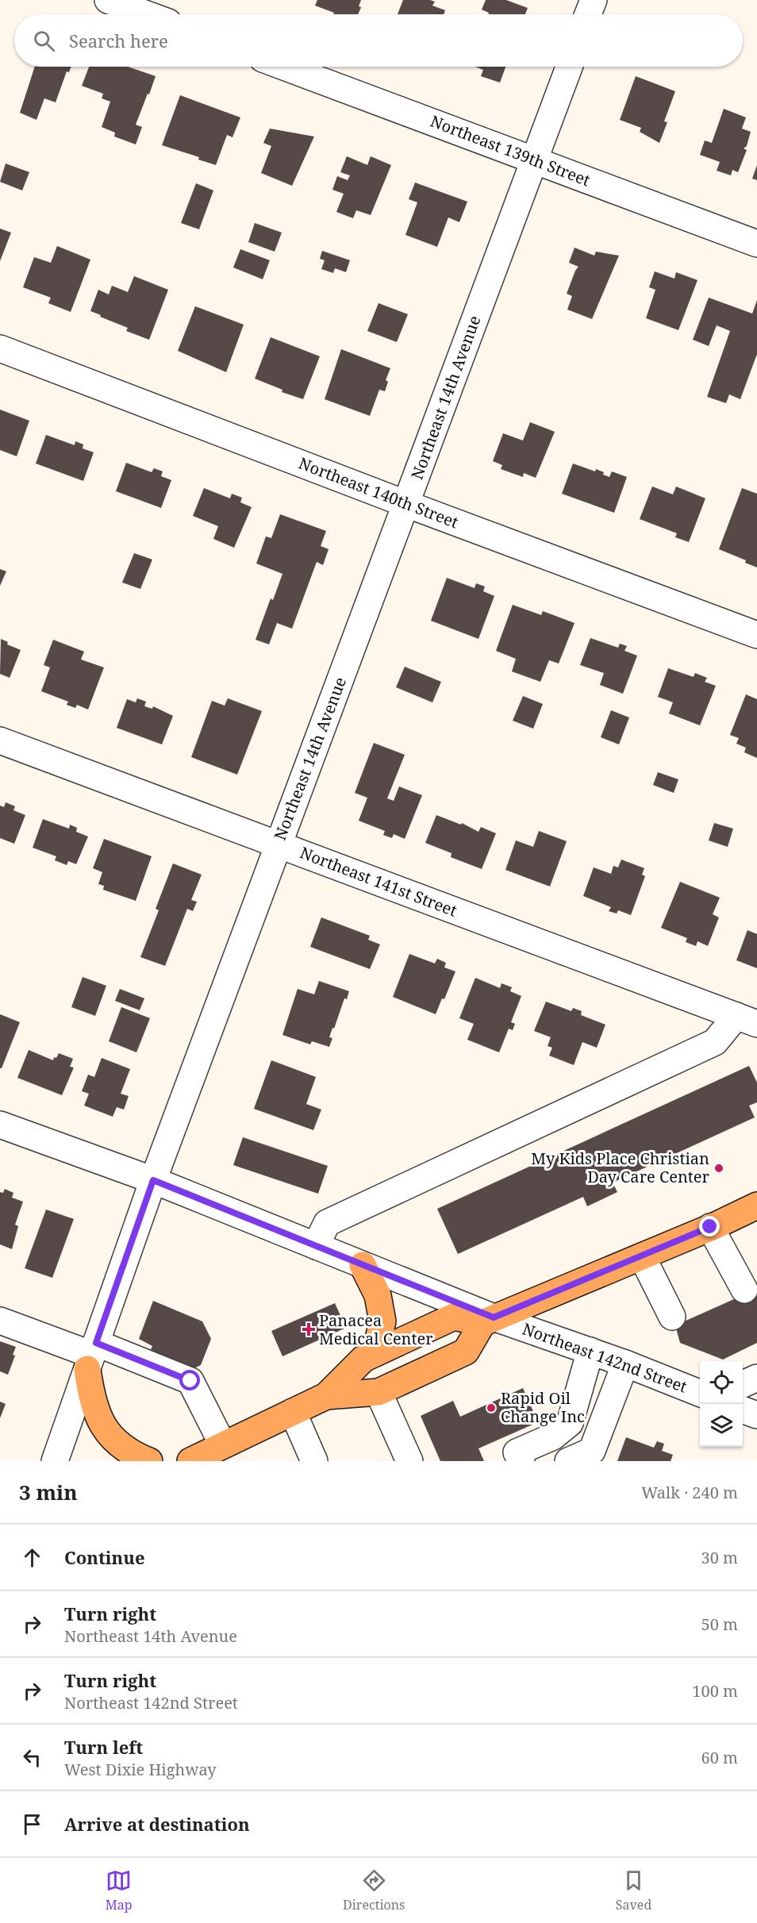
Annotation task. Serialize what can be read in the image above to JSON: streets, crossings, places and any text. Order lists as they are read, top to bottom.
{
  "streets": {
    "street": [
      "Northeast 139th Street",
      "Northeast 14th Avenue",
      "Northeast 140th Street",
      "Northeast 141st Street",
      "Northeast 142nd Street"
    ]
  },
  "crossings": [
    ["Northeast 139th Street", "Northeast 14th Avenue"],
    ["Northeast 14th Avenue", "Northeast 140th Street"],
    ["Northeast 14th Avenue", "Northeast 141st Street"],
    ["Northeast 14th Avenue", "Northeast 142nd Street"]
  ],
  "places": {
    "other": ["My Kids Place Christian Day Care Center", "Rapid Oil Change Inc"],
    "health": ["Panacea Medical Center"]
  },
  "page": {
    "search": "Search here",
    "heading": ["3 min", "Walk · 240 m"],
    "list": [
      ["Continue", "30 m"],
      ["Turn right", "Northeast 14th Avenue", "50 m"],
      ["Turn right", "Northeast 142nd Street", "100 m"],
      ["Turn left", "West Dixie Highway", "60 m"],
      "Arrive at destination"
    ],
    "nav": ["Map", "Directions", "Saved"]
  }
}
